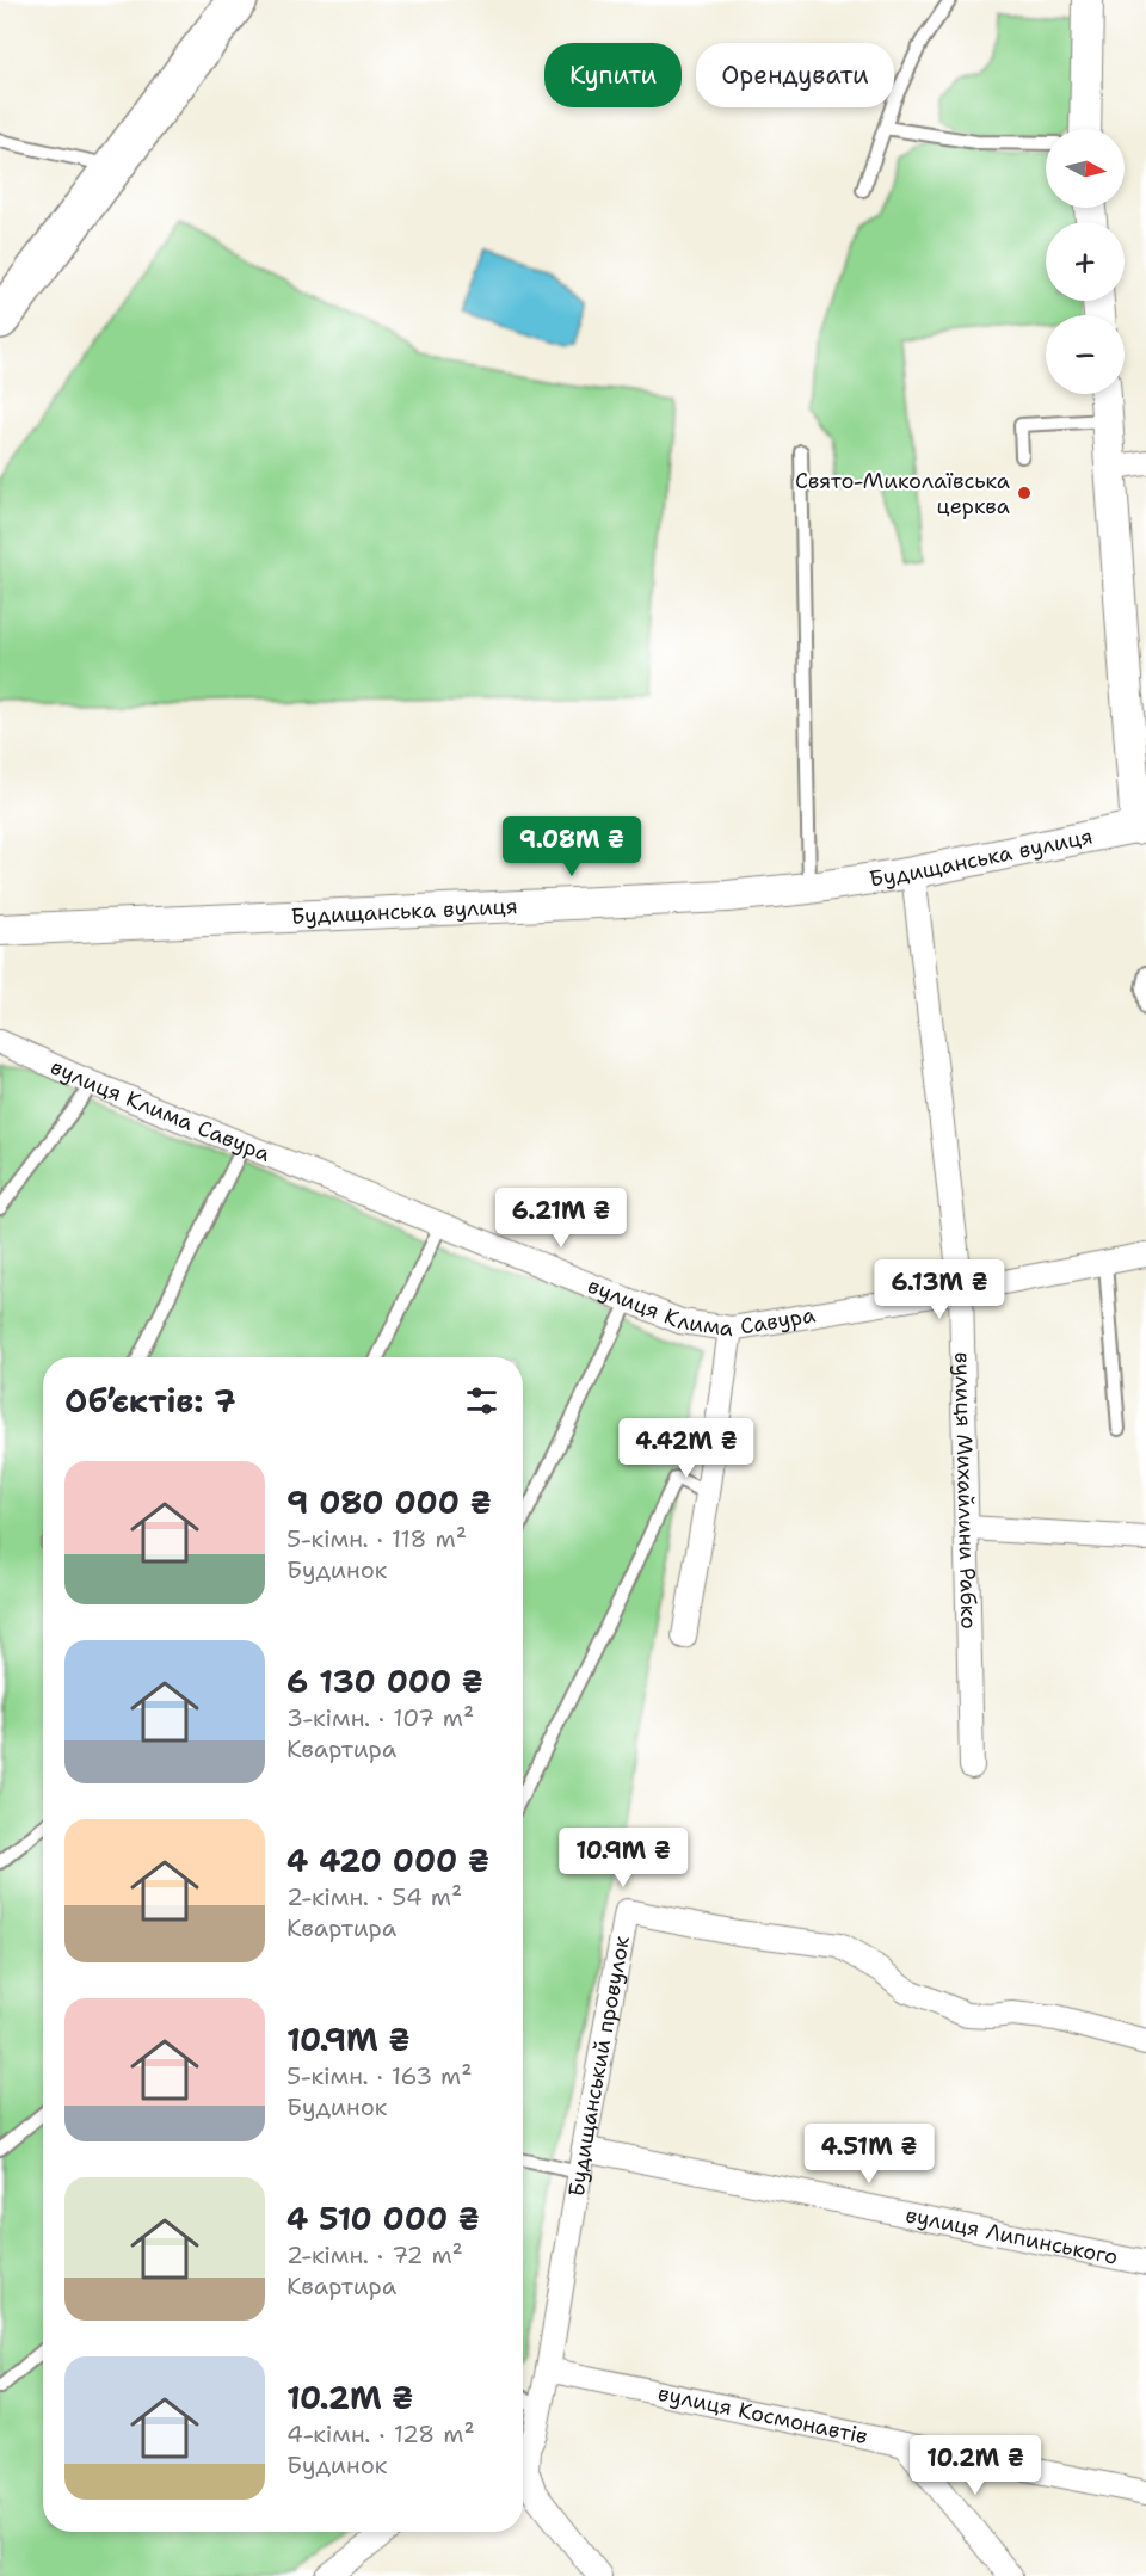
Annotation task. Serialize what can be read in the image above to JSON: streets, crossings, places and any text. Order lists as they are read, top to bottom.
{
  "streets": {
    "street": [
      "Будищанська вулиця",
      "вулиця Клима Савура",
      "вулиця Михайлини Рабко",
      "Будищанський провулок",
      "вулиця Липинського",
      "вулиця Космонавтів"
    ]
  },
  "crossings": [
    ["Будищанська вулиця", "вулиця Михайлини Рабко"],
    ["вулиця Клима Савура", "вулиця Михайлини Рабко"],
    ["Будищанський провулок", "вулиця Липинського"],
    ["Будищанський провулок", "вулиця Космонавтів"]
  ],
  "places": ["Свято-Миколаївська церква"],
  "north": "right",
  "page": {
    "chip": ["Купити", "Орендувати"],
    "map_buttons": ["+", "−"],
    "price": [
      "9.08M ₴",
      "6.21M ₴",
      "6.13M ₴",
      "4.42M ₴",
      "10.9M ₴",
      "4.51M ₴",
      "10.2M ₴"
    ],
    "heading": "Об’єктів: 7",
    "list": [
      {
        "name": "9 080 000 ₴",
        "note": "5-кімн. · 118 m² · Будинок"
      },
      {
        "name": "6 130 000 ₴",
        "note": "3-кімн. · 107 m² · Квартира"
      },
      {
        "name": "4 420 000 ₴",
        "note": "2-кімн. · 54 m² · Квартира"
      },
      {
        "name": "10.9M ₴",
        "note": "5-кімн. · 163 m² · Будинок"
      },
      {
        "name": "4 510 000 ₴",
        "note": "2-кімн. · 72 m² · Квартира"
      },
      {
        "name": "10.2M ₴",
        "note": "4-кімн. · 128 m² · Будинок"
      }
    ]
  }
}
